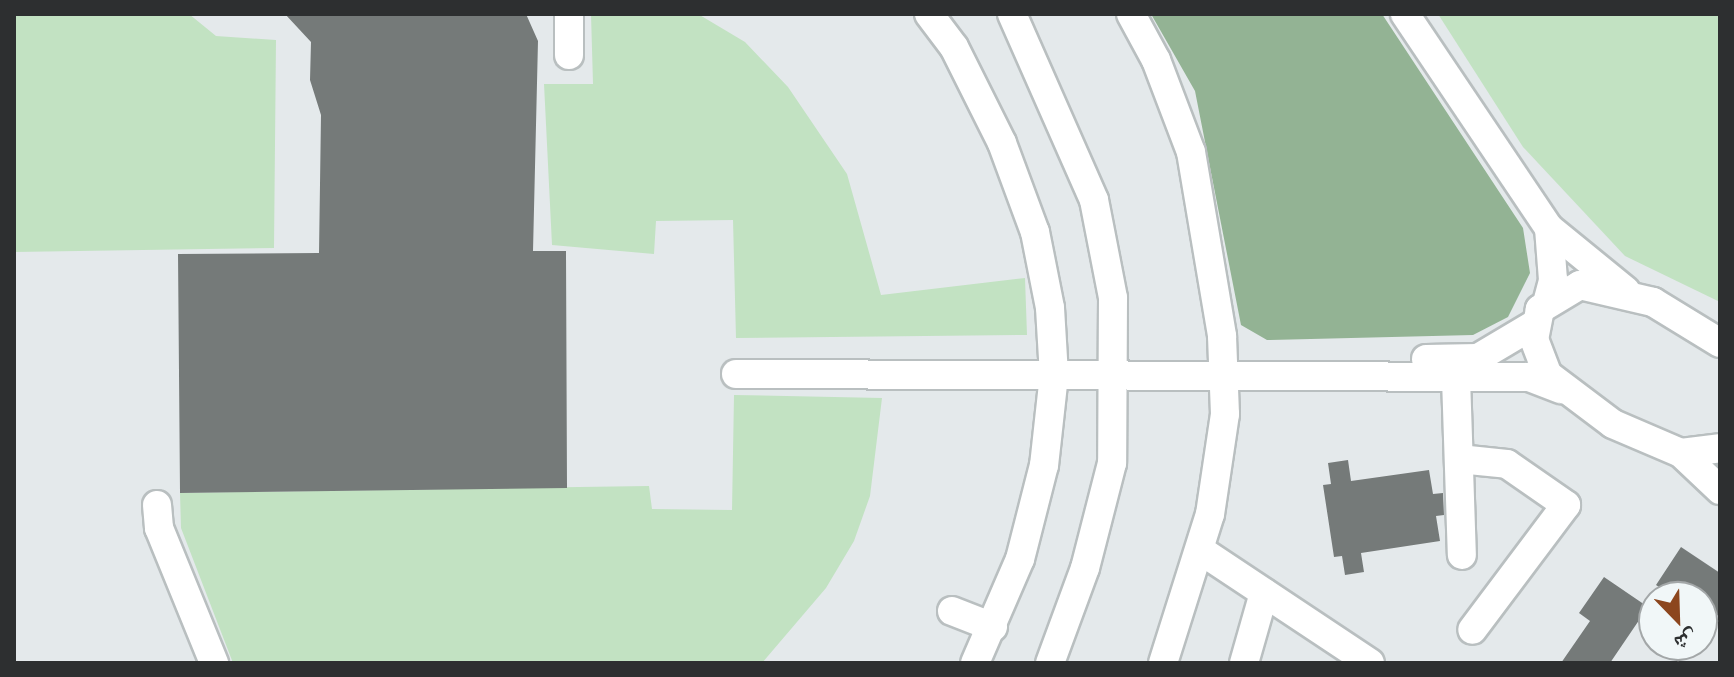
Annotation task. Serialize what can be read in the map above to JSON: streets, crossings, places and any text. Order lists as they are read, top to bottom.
{
  "north": "bottom right"
}
